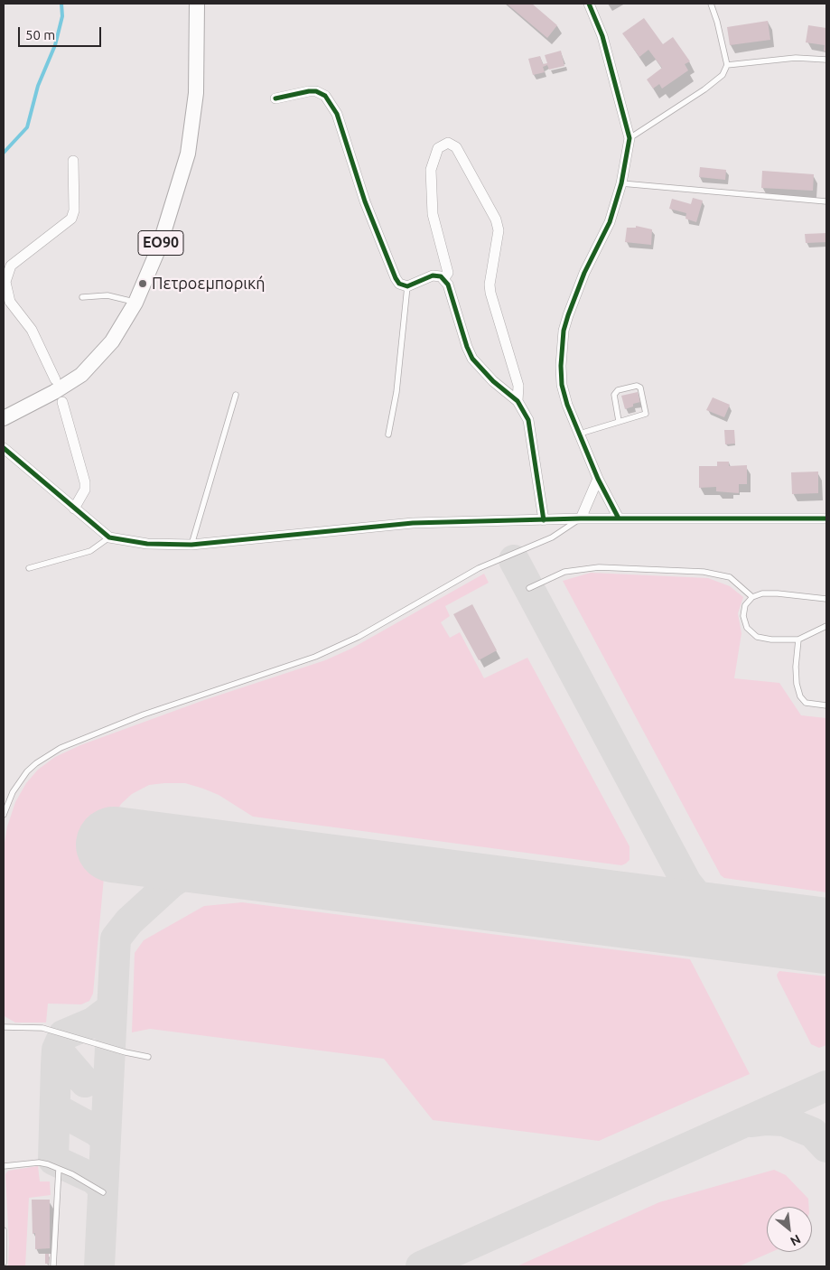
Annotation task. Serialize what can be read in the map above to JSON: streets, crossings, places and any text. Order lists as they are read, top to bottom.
{
  "streets": {
    "main road": ["ΕΟ90"]
  },
  "places": ["Πετροεμπορική"],
  "scale_bar": "50 m",
  "north": "bottom right"
}
